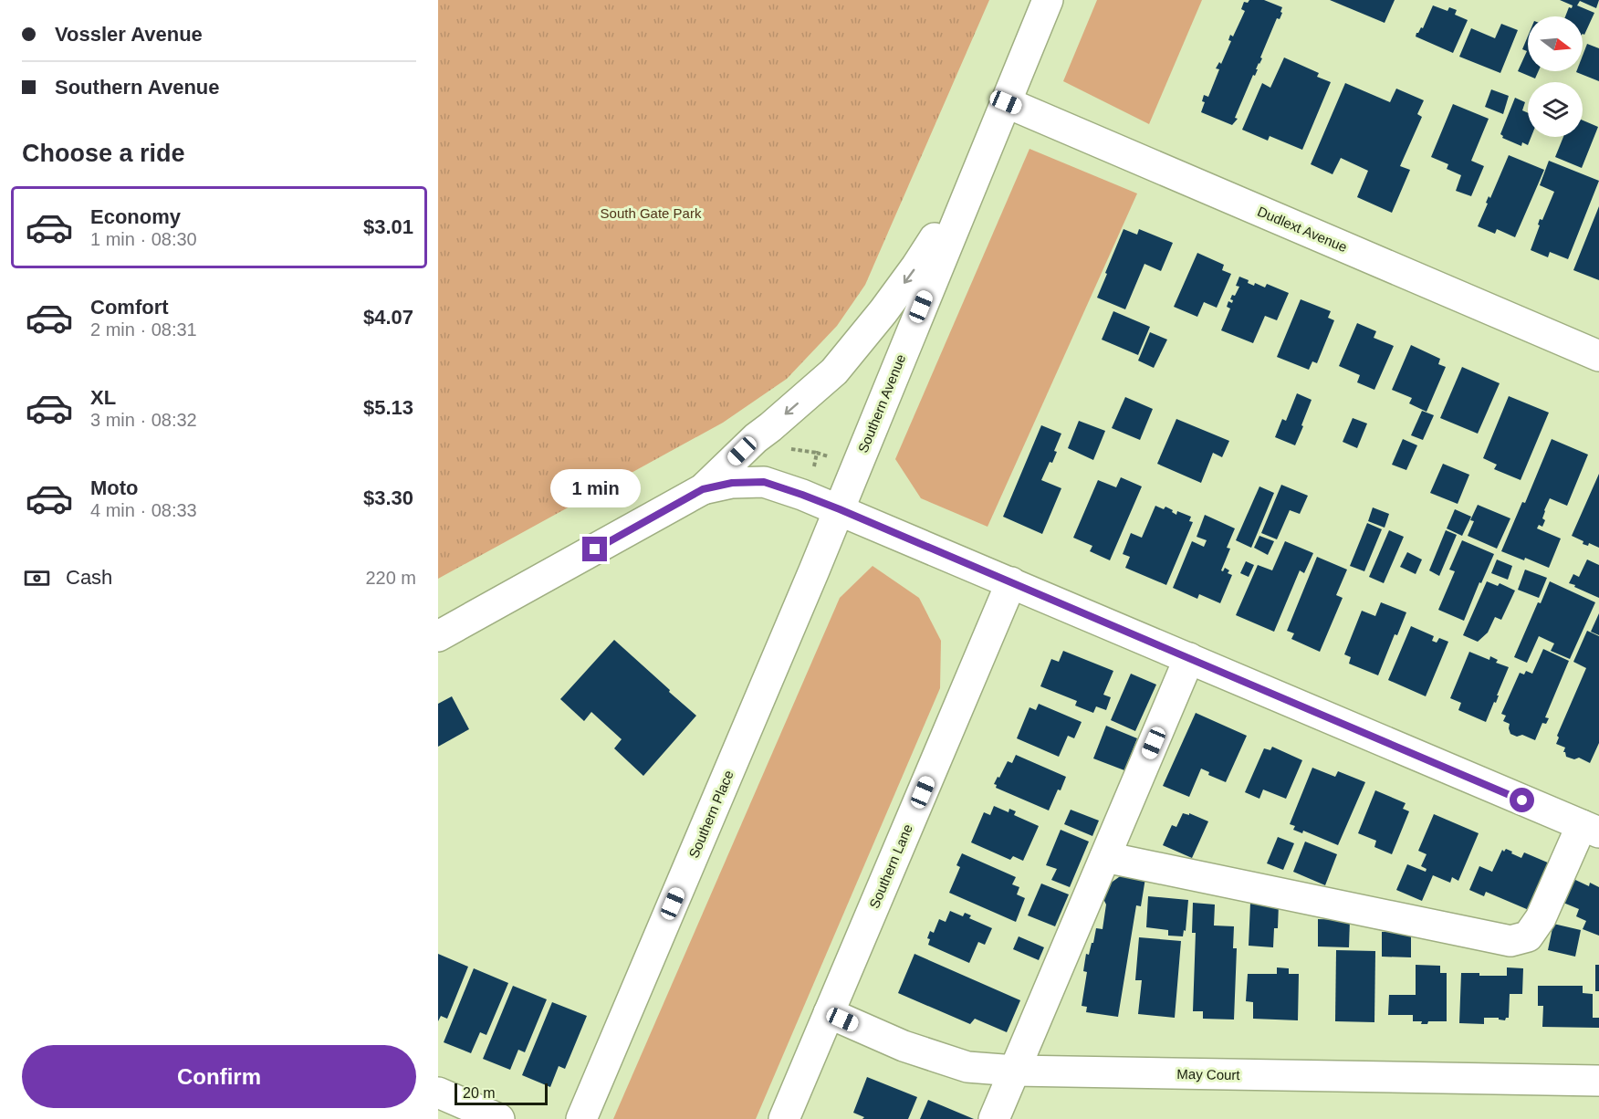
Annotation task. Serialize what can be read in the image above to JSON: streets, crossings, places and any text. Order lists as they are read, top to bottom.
{
  "streets": {
    "street": [
      "Dudlext Avenue",
      "Southern Avenue",
      "Southern Place",
      "Southern Lane",
      "May Court"
    ]
  },
  "crossings": [
    ["Dudlext Avenue", "Southern Avenue"],
    ["Southern Avenue", "Southern Place"],
    ["Southern Lane", "May Court"]
  ],
  "parks": ["South Gate Park"],
  "scale_bar": "20 m",
  "north": "right",
  "page": {
    "banner": ["Vossler Avenue", "Southern Avenue"],
    "heading": "Choose a ride",
    "list": [
      {
        "name": "Economy",
        "note": "1 min · 08:30",
        "value": "$3.01"
      },
      {
        "name": "Comfort",
        "note": "2 min · 08:31",
        "value": "$4.07"
      },
      {
        "name": "XL",
        "note": "3 min · 08:32",
        "value": "$5.13"
      },
      {
        "name": "Moto",
        "note": "4 min · 08:33",
        "value": "$3.30"
      }
    ],
    "bubble": "1 min",
    "pay": ["Cash", "220 m"],
    "buttons": "Confirm",
    "scale": "20 m"
  }
}
